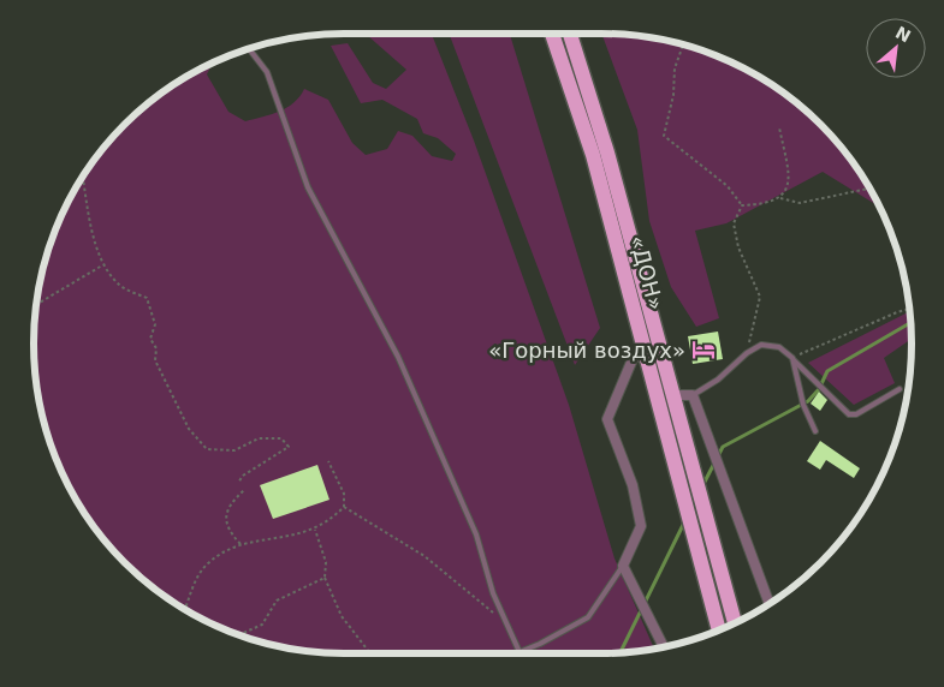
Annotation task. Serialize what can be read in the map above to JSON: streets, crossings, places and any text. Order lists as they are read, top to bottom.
{
  "streets": {
    "highway": ["«ДОН»"]
  },
  "places": {
    "hotel": ["«Горный воздух»"]
  },
  "north": "top right"
}
